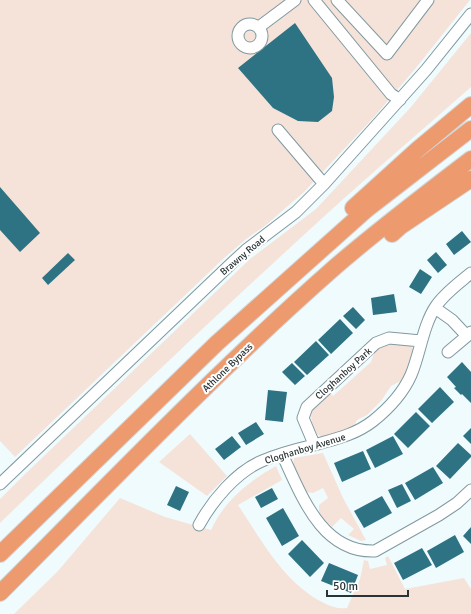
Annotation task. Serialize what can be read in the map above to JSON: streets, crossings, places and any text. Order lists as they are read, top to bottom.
{
  "streets": {
    "highway": ["Athlone Bypass"],
    "street": ["Brawny Road", "Cloghanboy Park", "Cloghanboy Avenue"]
  },
  "crossings": [
    ["Cloghanboy Park", "Cloghanboy Avenue"]
  ],
  "scale_bar": "50 m"
}
